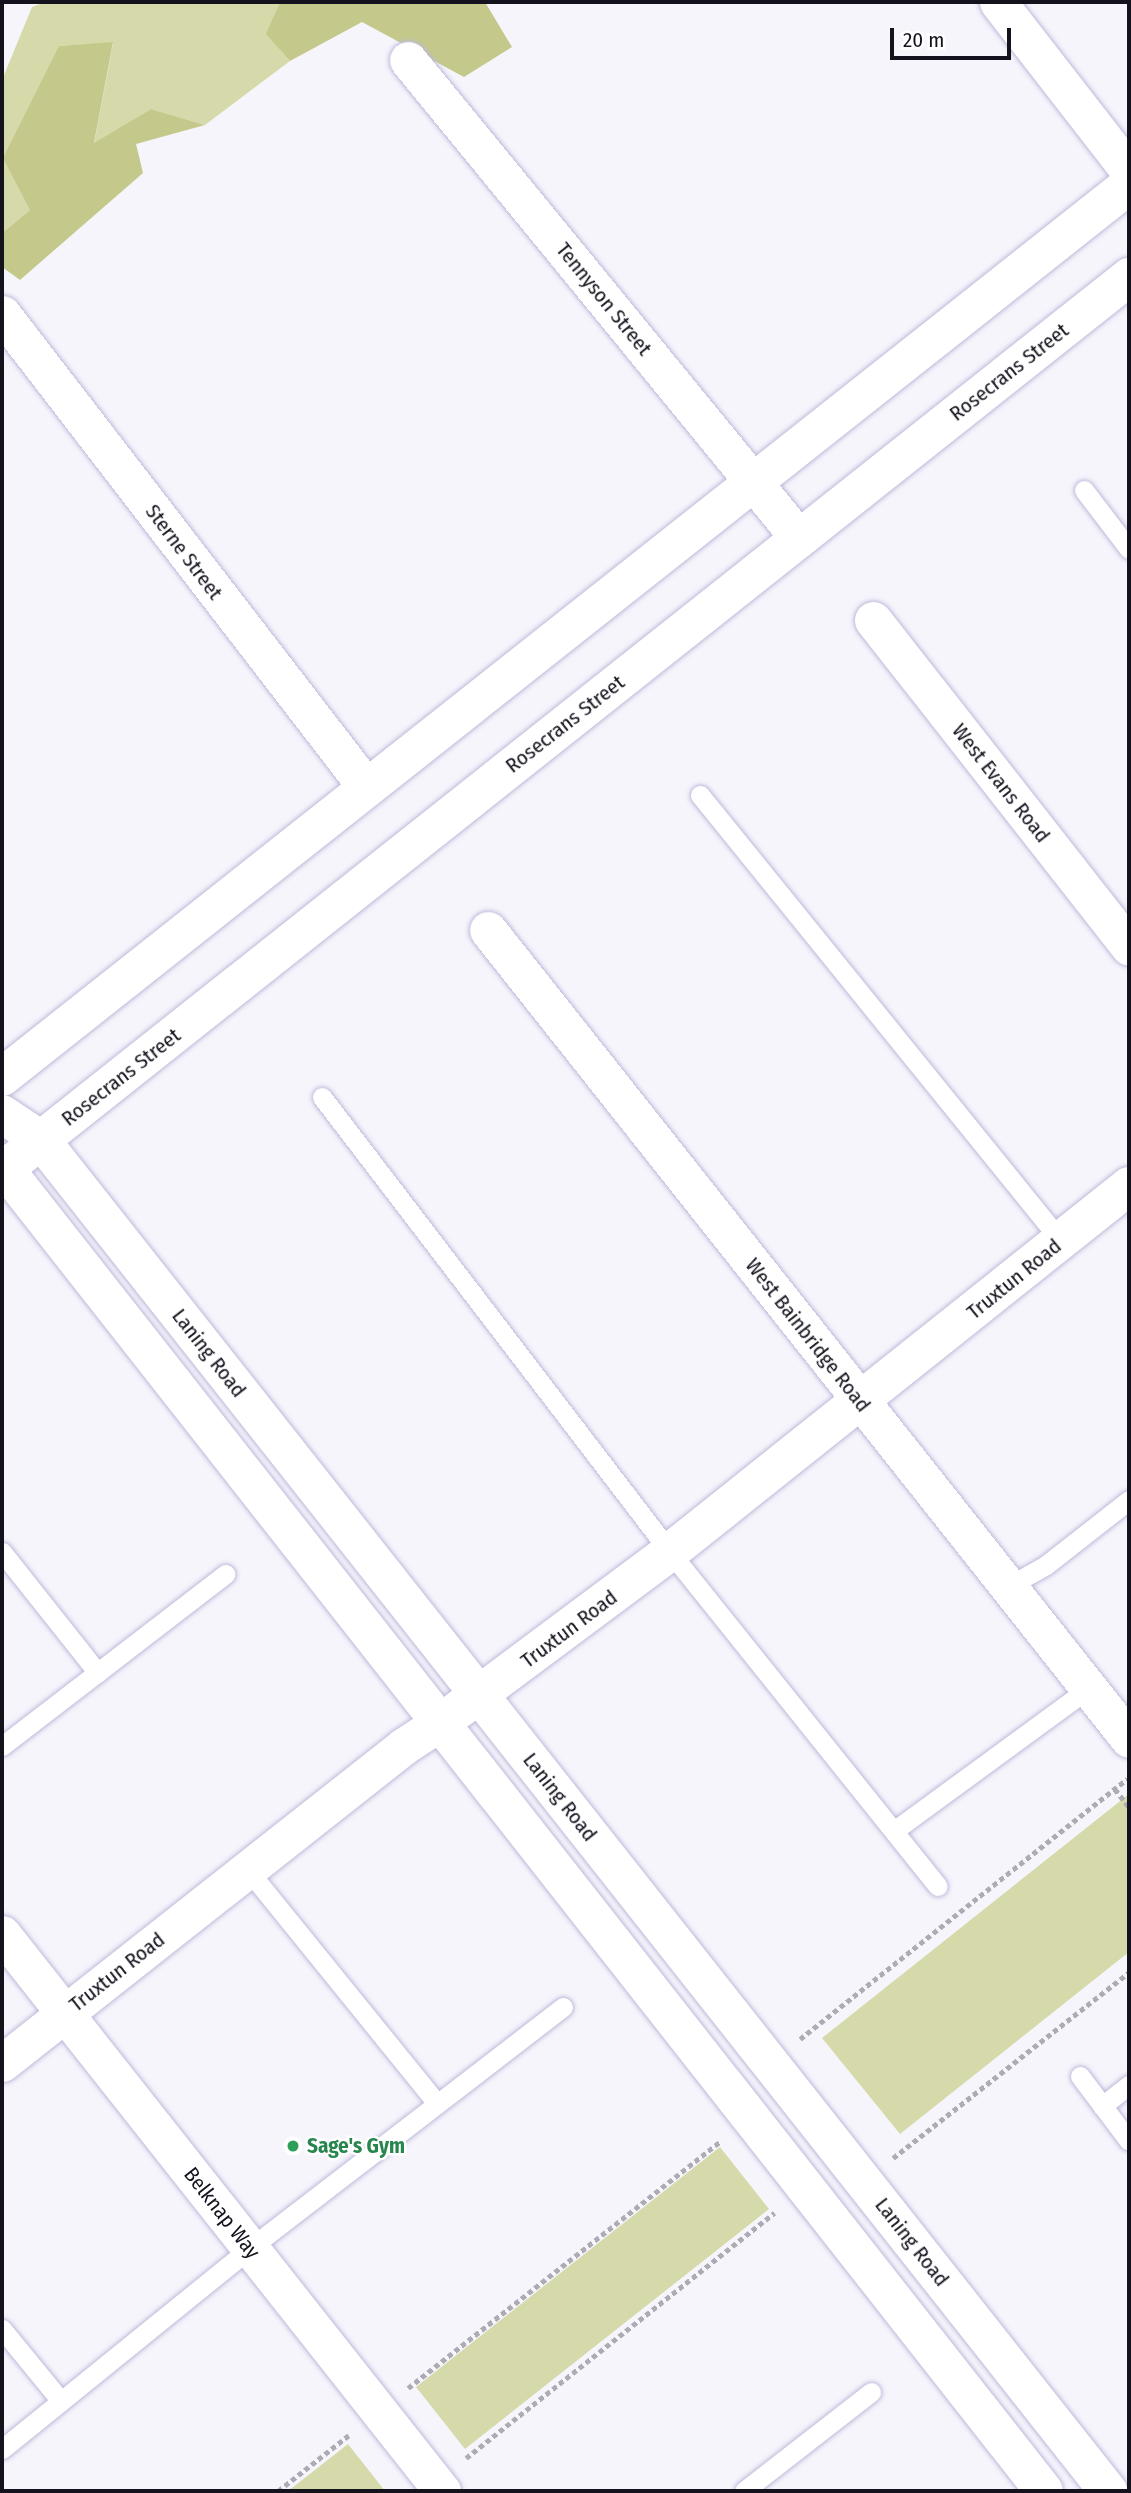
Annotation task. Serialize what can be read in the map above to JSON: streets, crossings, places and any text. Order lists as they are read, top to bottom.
{
  "streets": {
    "street": [
      "Tennyson Street",
      "Rosecrans Street",
      "Sterne Street",
      "West Evans Road",
      "Truxtun Road",
      "West Bainbridge Road",
      "Laning Road",
      "Belknap Way"
    ]
  },
  "crossings": [
    ["Tennyson Street", "Rosecrans Street"],
    ["Rosecrans Street", "Laning Road"],
    ["Truxtun Road", "West Bainbridge Road"],
    ["Truxtun Road", "Laning Road"],
    ["Truxtun Road", "Belknap Way"]
  ],
  "places": ["Sage's Gym"],
  "scale_bar": "20 m"
}
